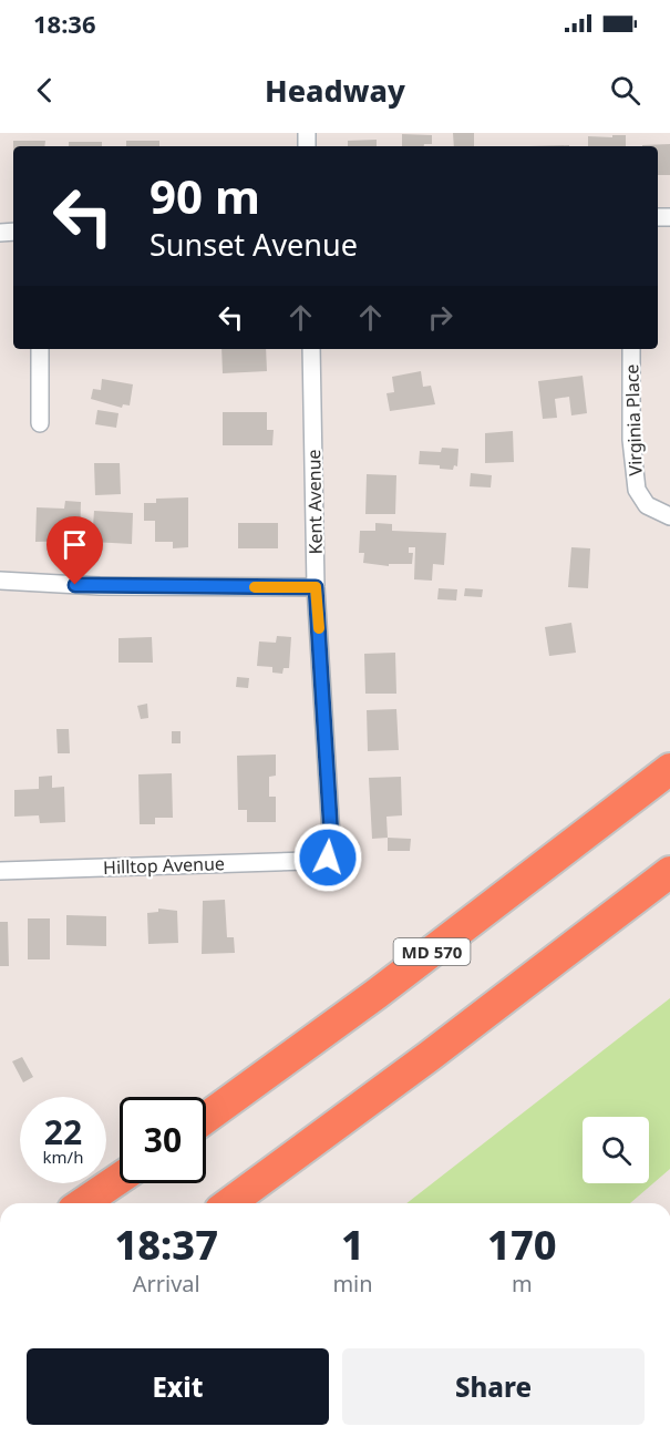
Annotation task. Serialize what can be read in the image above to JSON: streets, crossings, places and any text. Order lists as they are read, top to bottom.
{
  "streets": {
    "highway": ["MD 570"],
    "street": ["Virginia Place", "Kent Avenue", "Hilltop Avenue"]
  },
  "crossings": [
    ["Kent Avenue", "Hilltop Avenue"]
  ],
  "page": {
    "status": "18:36",
    "header": "Headway",
    "turn": ["90 m", "Sunset Avenue"],
    "speed": "22 km/h",
    "limit": "30",
    "eta": [
      "18:37",
      "Arrival",
      "1",
      "min",
      "170",
      "m"
    ],
    "buttons": ["Exit", "Share"]
  }
}
